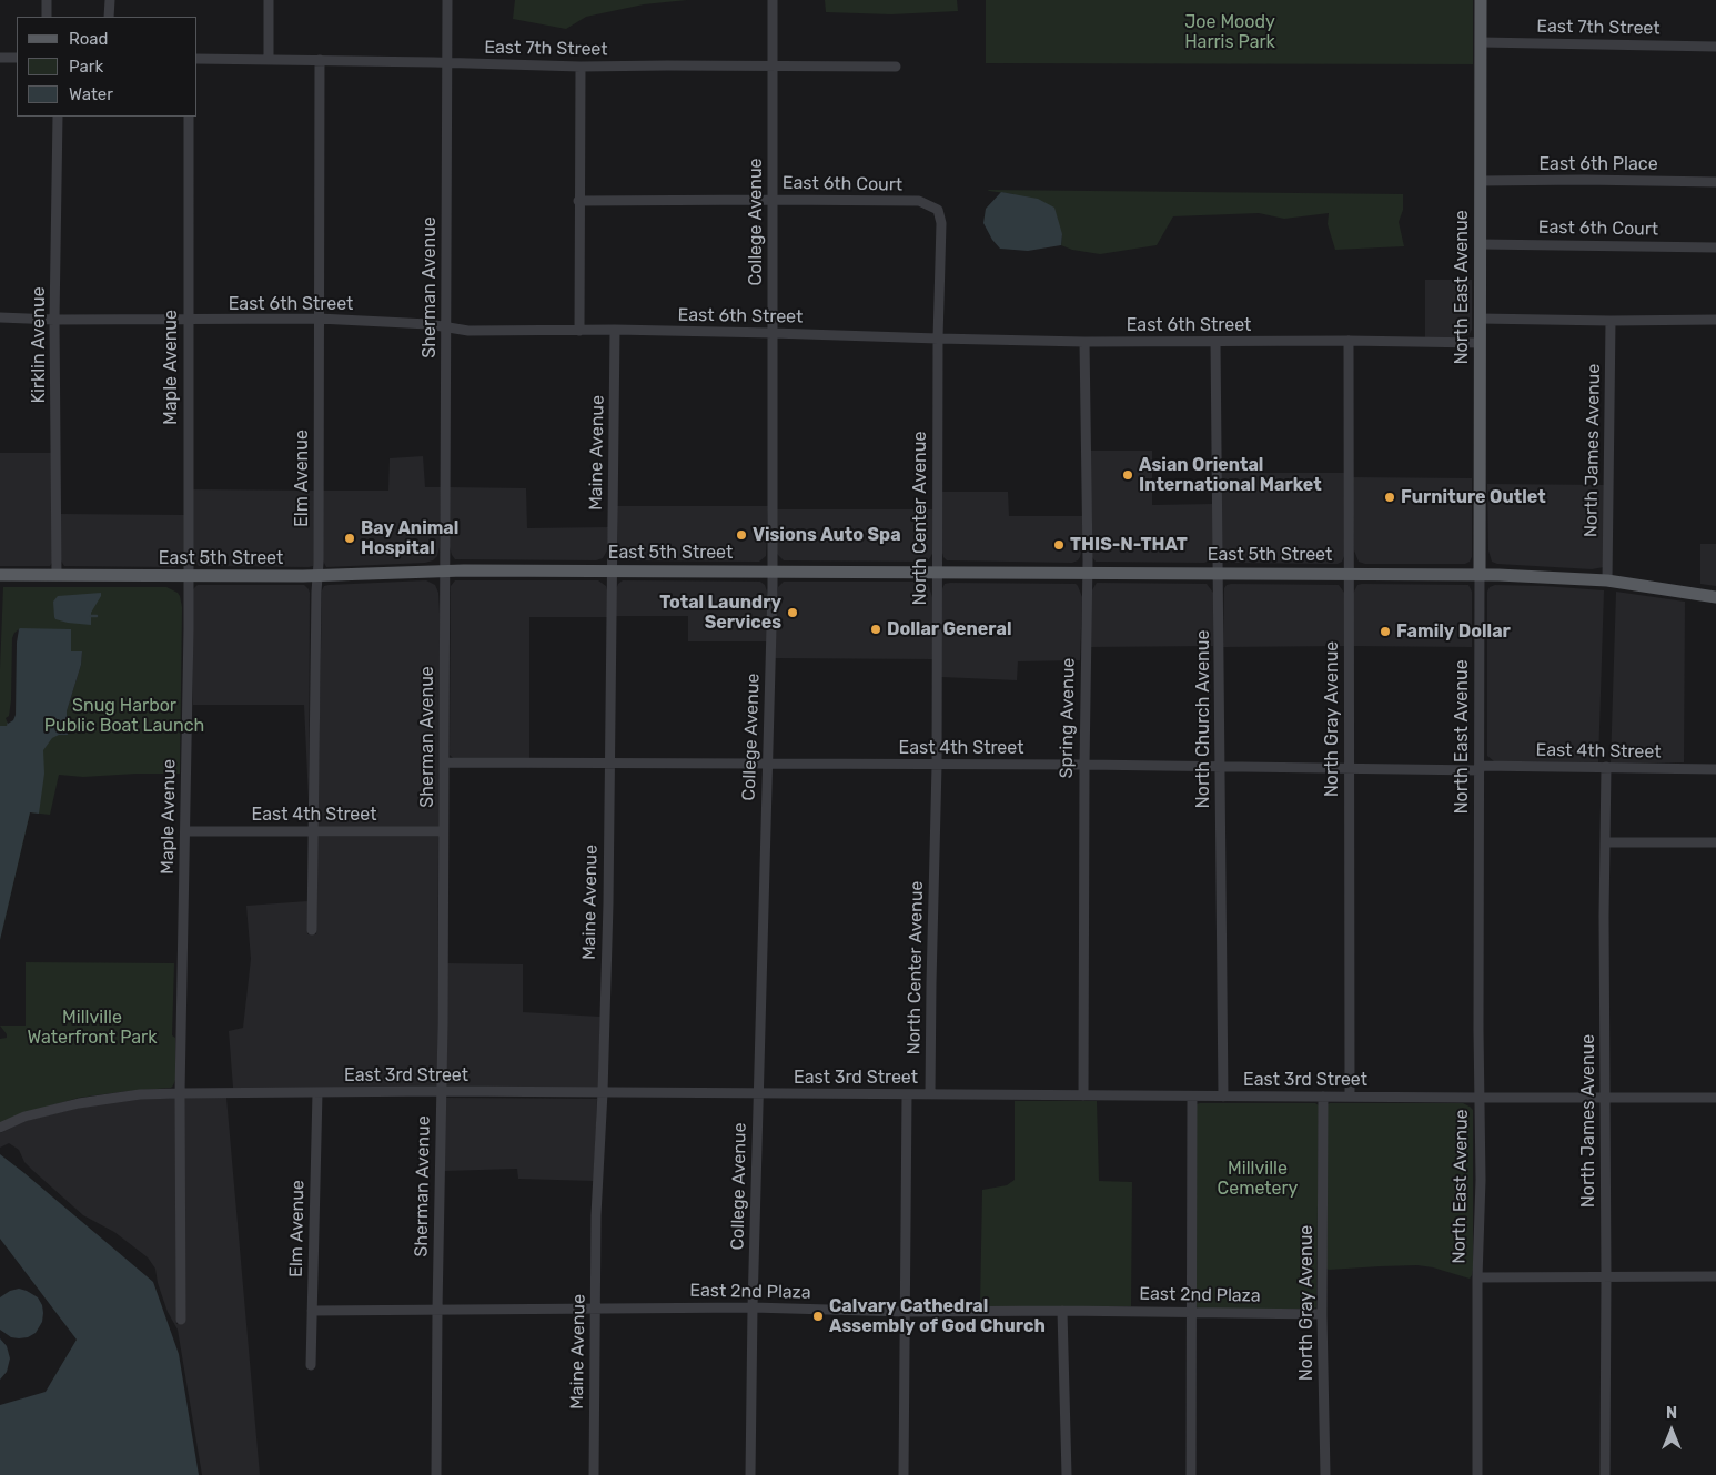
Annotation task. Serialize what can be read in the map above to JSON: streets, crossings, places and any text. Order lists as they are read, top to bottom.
{
  "streets": {
    "main road": ["North East Avenue", "East 5th Street"],
    "street": [
      "East 7th Street",
      "East 6th Place",
      "East 6th Court",
      "College Avenue",
      "Sherman Avenue",
      "East 6th Street",
      "Kirklin Avenue",
      "Maple Avenue",
      "North James Avenue",
      "Maine Avenue",
      "Elm Avenue",
      "North Center Avenue",
      "Spring Avenue",
      "North Church Avenue",
      "North Gray Avenue",
      "East 4th Street",
      "East 3rd Street",
      "East 2nd Plaza"
    ]
  },
  "crossings": [
    ["East 7th Street", "College Avenue"],
    ["East 7th Street", "Sherman Avenue"],
    ["East 7th Street", "North East Avenue"],
    ["East 7th Street", "Elm Avenue"],
    ["East 6th Place", "North East Avenue"],
    ["East 6th Court", "College Avenue"],
    ["East 6th Court", "North East Avenue"],
    ["East 6th Court", "North Center Avenue"],
    ["College Avenue", "East 6th Street"],
    ["College Avenue", "East 5th Street"],
    ["College Avenue", "East 4th Street"],
    ["College Avenue", "East 3rd Street"],
    ["College Avenue", "East 2nd Plaza"],
    ["Sherman Avenue", "East 6th Street"],
    ["Sherman Avenue", "East 5th Street"],
    ["Sherman Avenue", "East 4th Street"],
    ["Sherman Avenue", "East 3rd Street"],
    ["Sherman Avenue", "East 2nd Plaza"],
    ["North East Avenue", "East 6th Street"],
    ["North East Avenue", "East 5th Street"],
    ["North East Avenue", "East 4th Street"],
    ["North East Avenue", "East 3rd Street"],
    ["East 6th Street", "Kirklin Avenue"],
    ["East 6th Street", "Maple Avenue"],
    ["East 6th Street", "Maine Avenue"],
    ["East 6th Street", "Elm Avenue"],
    ["East 6th Street", "North Center Avenue"],
    ["East 6th Street", "Spring Avenue"],
    ["East 6th Street", "North Church Avenue"],
    ["East 6th Street", "North Gray Avenue"],
    ["Kirklin Avenue", "East 5th Street"],
    ["Maple Avenue", "East 5th Street"],
    ["Maple Avenue", "East 4th Street"],
    ["Maple Avenue", "East 3rd Street"],
    ["North James Avenue", "East 5th Street"],
    ["North James Avenue", "East 4th Street"],
    ["North James Avenue", "East 3rd Street"],
    ["Maine Avenue", "East 5th Street"],
    ["Maine Avenue", "East 4th Street"],
    ["Maine Avenue", "East 3rd Street"],
    ["Maine Avenue", "East 2nd Plaza"],
    ["Elm Avenue", "East 5th Street"],
    ["Elm Avenue", "East 4th Street"],
    ["Elm Avenue", "East 3rd Street"],
    ["Elm Avenue", "East 2nd Plaza"],
    ["North Center Avenue", "East 5th Street"],
    ["North Center Avenue", "East 4th Street"],
    ["North Center Avenue", "East 3rd Street"],
    ["East 5th Street", "Spring Avenue"],
    ["East 5th Street", "North Church Avenue"],
    ["East 5th Street", "North Gray Avenue"],
    ["Spring Avenue", "East 4th Street"],
    ["Spring Avenue", "East 3rd Street"],
    ["North Church Avenue", "East 4th Street"],
    ["North Church Avenue", "East 3rd Street"],
    ["North Gray Avenue", "East 4th Street"],
    ["North Gray Avenue", "East 3rd Street"],
    ["North Gray Avenue", "East 2nd Plaza"]
  ],
  "parks": [
    "Joe Moody Harris Park",
    "Snug Harbor Public Boat Launch",
    "Millville Waterfront Park",
    "Millville Cemetery"
  ],
  "places": [
    "Asian Oriental International Market",
    "Furniture Outlet",
    "Visions Auto Spa",
    "Bay Animal Hospital",
    "THIS-N-THAT",
    "Total Laundry Services",
    "Dollar General",
    "Family Dollar",
    "Calvary Cathedral Assembly of God Church"
  ],
  "legend": ["Road", "Park", "Water"],
  "north": "top"
}
